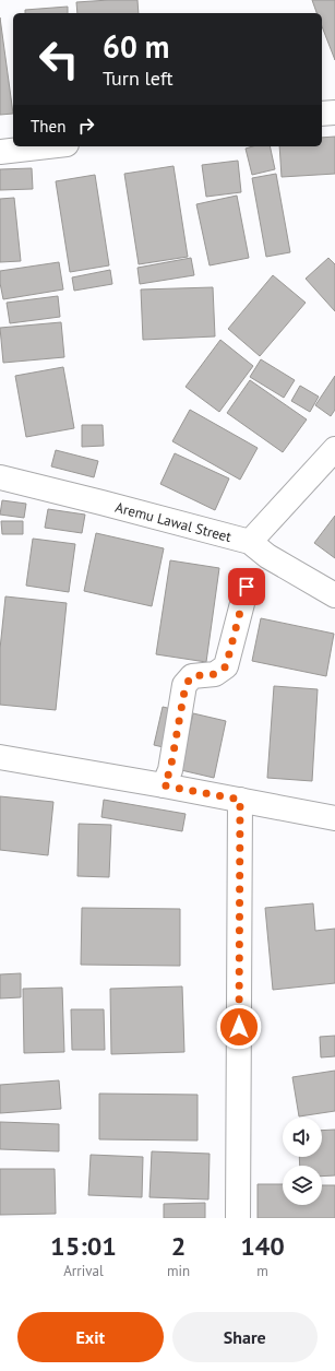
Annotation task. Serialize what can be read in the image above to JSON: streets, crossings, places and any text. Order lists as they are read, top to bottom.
{
  "streets": {
    "street": ["Aremu Lawal Street"]
  },
  "page": {
    "turn": ["60 m", "Turn left"],
    "then": "Then",
    "eta": [
      "15:01",
      "Arrival",
      "2",
      "min",
      "140",
      "m"
    ],
    "buttons": ["Exit", "Share"]
  }
}
